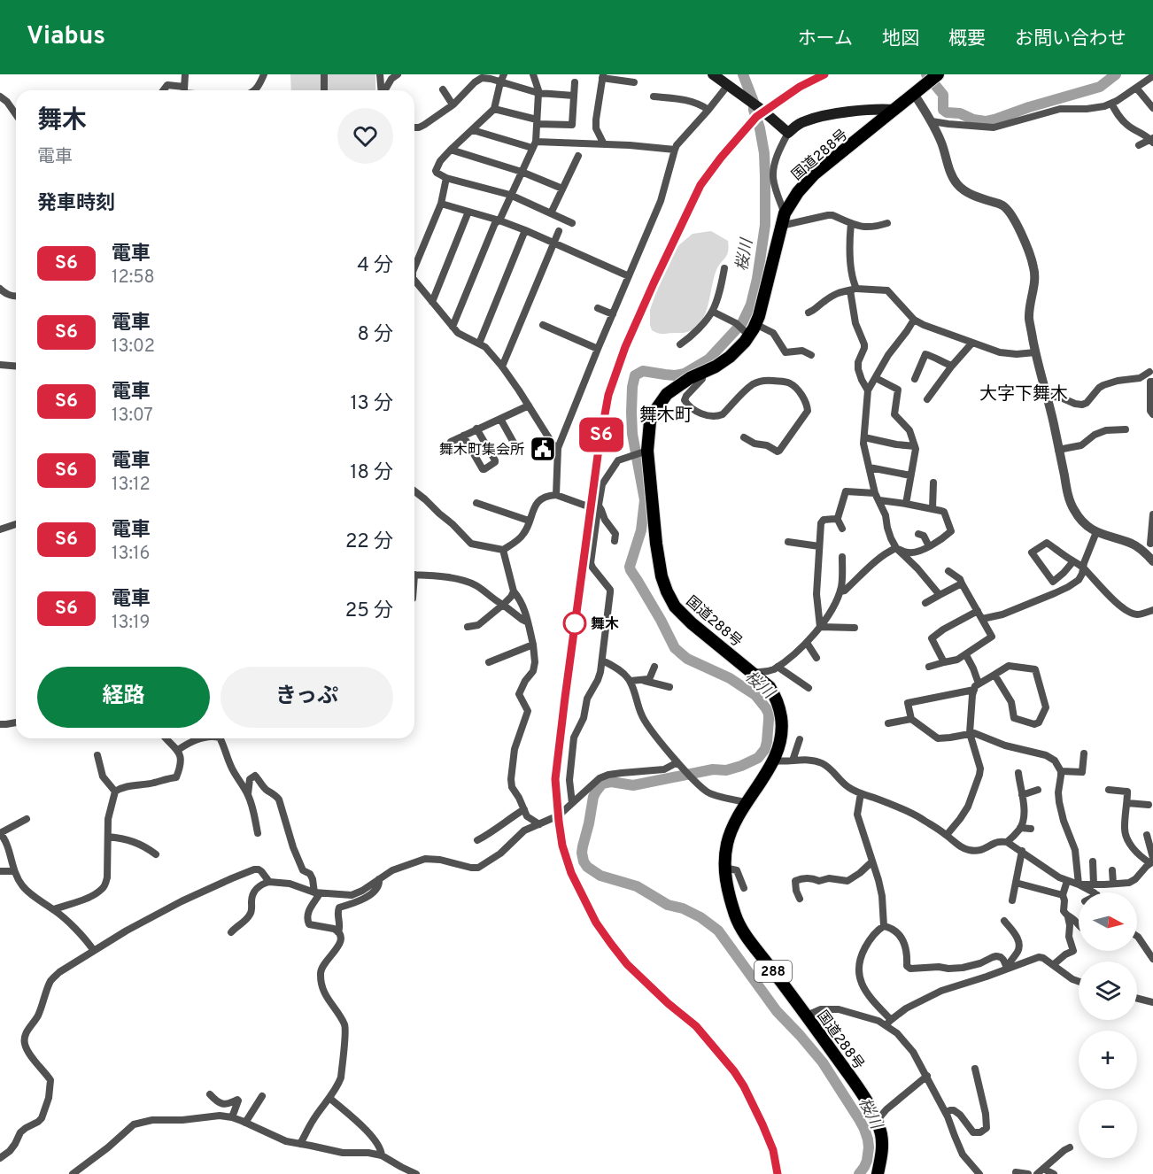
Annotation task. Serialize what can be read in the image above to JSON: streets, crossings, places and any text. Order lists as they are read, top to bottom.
{
  "streets": {
    "highway": ["国道288号", "288"]
  },
  "districts": ["大字下舞木", "舞木町"],
  "water": ["桜川"],
  "places": {
    "public building": ["舞木町集会所"],
    "other": ["舞木"]
  },
  "north": "right",
  "page": {
    "header": "Viabus",
    "nav": [
      "ホーム",
      "地図",
      "概要",
      "お問い合わせ"
    ],
    "on_map": "S6",
    "heading": [
      ["舞木", "電車"],
      "発車時刻"
    ],
    "list": [
      {
        "mark": "S6",
        "name": "電車",
        "note": "12:58",
        "value": "4 分"
      },
      {
        "mark": "S6",
        "name": "電車",
        "note": "13:02",
        "value": "8 分"
      },
      {
        "mark": "S6",
        "name": "電車",
        "note": "13:07",
        "value": "13 分"
      },
      {
        "mark": "S6",
        "name": "電車",
        "note": "13:12",
        "value": "18 分"
      },
      {
        "mark": "S6",
        "name": "電車",
        "note": "13:16",
        "value": "22 分"
      },
      {
        "mark": "S6",
        "name": "電車",
        "note": "13:19",
        "value": "25 分"
      }
    ],
    "buttons": ["経路", "きっぷ"],
    "map_buttons": ["+", "−"]
  }
}
